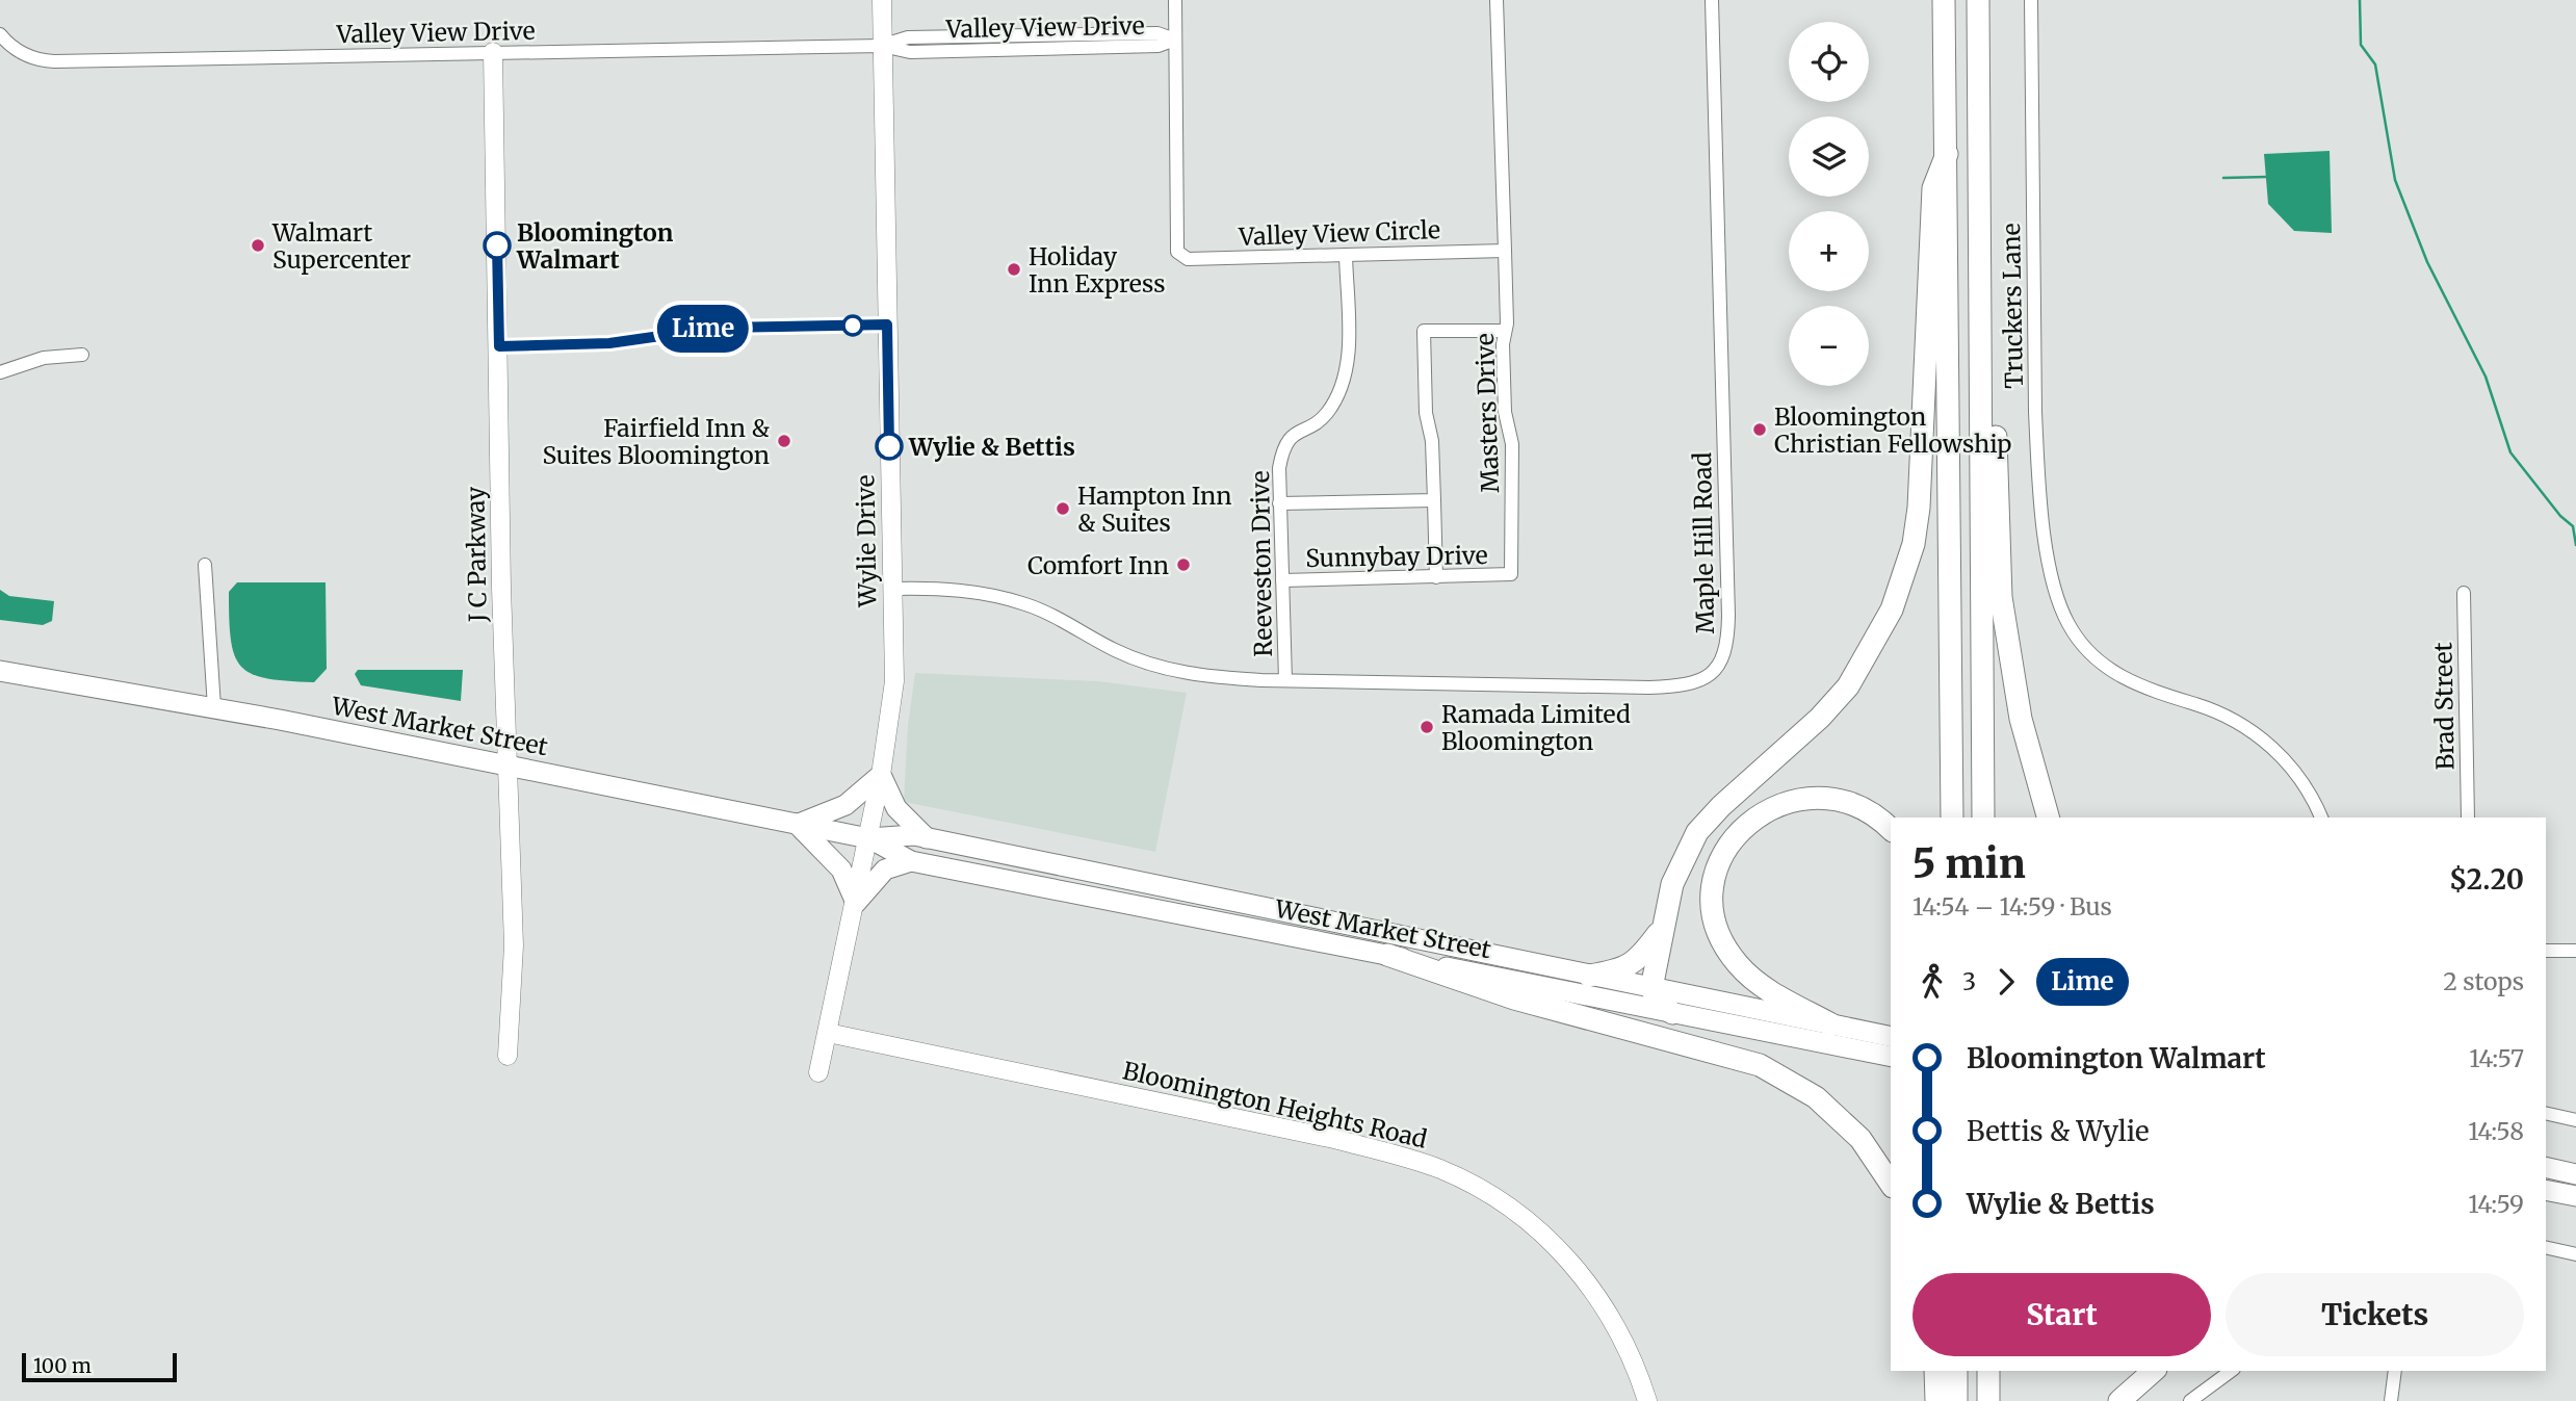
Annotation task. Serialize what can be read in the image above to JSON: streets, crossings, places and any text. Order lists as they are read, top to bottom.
{
  "streets": {
    "main road": [
      "Wylie Drive",
      "J C Parkway",
      "West Market Street",
      "Bloomington Heights Road"
    ],
    "street": [
      "Valley View Drive",
      "Valley View Circle",
      "Truckers Lane",
      "Masters Drive",
      "Maple Hill Road",
      "Sunnybay Drive",
      "Reeveston Drive",
      "Brad Street"
    ]
  },
  "crossings": [
    ["Valley View Drive", "Valley View Circle"],
    ["Valley View Drive", "Wylie Drive"],
    ["Valley View Drive", "J C Parkway"],
    ["Valley View Circle", "Masters Drive"],
    ["Valley View Circle", "Reeveston Drive"],
    ["Masters Drive", "Sunnybay Drive"],
    ["Wylie Drive", "Maple Hill Road"],
    ["Wylie Drive", "West Market Street"],
    ["Wylie Drive", "Bloomington Heights Road"],
    ["Maple Hill Road", "Reeveston Drive"],
    ["J C Parkway", "West Market Street"],
    ["Sunnybay Drive", "Reeveston Drive"]
  ],
  "places": [
    "Walmart Supercenter",
    "Bloomington Walmart",
    "Holiday Inn Express",
    "Bloomington Christian Fellowship",
    "Fairfield Inn & Suites Bloomington",
    "Wylie & Bettis",
    "Hampton Inn & Suites",
    "Comfort Inn",
    "Ramada Limited Bloomington"
  ],
  "lines": ["bus line Lime"],
  "scale_bar": "100 m",
  "page": {
    "on_map": "Lime",
    "map_buttons": ["+", "−"],
    "heading": ["5 min", "14:54 – 14:59 · Bus", "$2.20"],
    "legs": ["3", "Lime", "2 stops"],
    "list": [
      {
        "name": "Bloomington Walmart",
        "value": "14:57"
      },
      {
        "name": "Bettis & Wylie",
        "value": "14:58"
      },
      {
        "name": "Wylie & Bettis",
        "value": "14:59"
      }
    ],
    "buttons": ["Start", "Tickets"],
    "scale": "100 m"
  }
}
